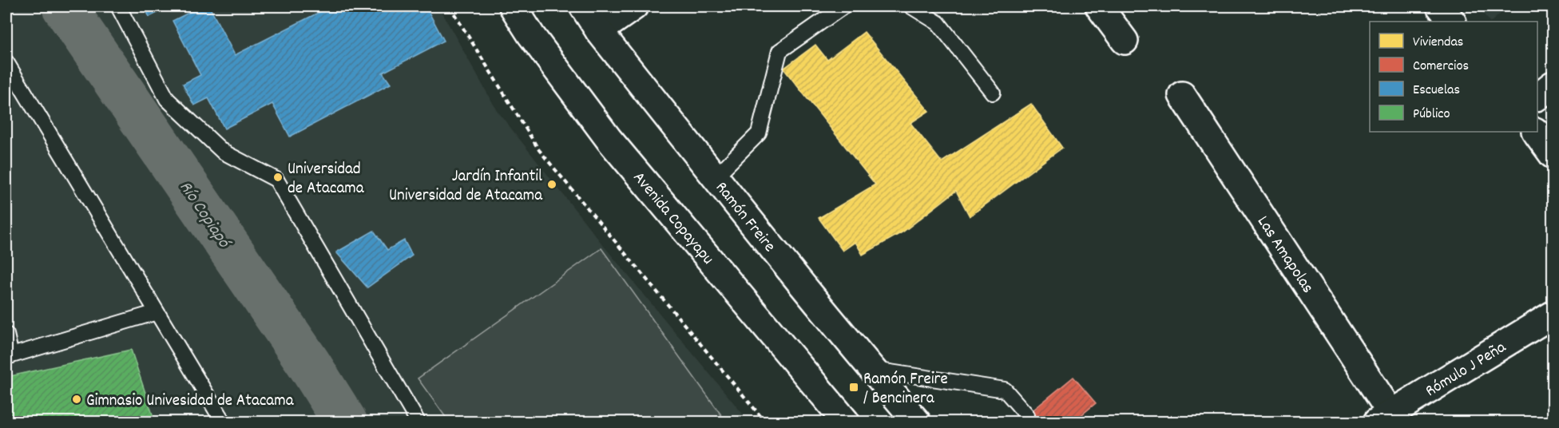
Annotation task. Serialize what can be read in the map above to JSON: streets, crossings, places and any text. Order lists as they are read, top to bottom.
{
  "streets": {
    "main road": [
      "Ramón Freire",
      "Avenida Copayapu",
      "Las Amapolas",
      "Rómulo J Peña"
    ]
  },
  "crossings": [
    ["Las Amapolas", "Rómulo J Peña"]
  ],
  "water": ["Río Copiapó"],
  "places": {
    "other": ["Universidad de Atacama", "Jardín Infantil Universidad de Atacama", "Gimnasio Univesidad de Atacama"],
    "transit": ["Ramón Freire / Bencinera"]
  },
  "legend": [
    "Viviendas",
    "Comercios",
    "Escuelas",
    "Público"
  ]
}
